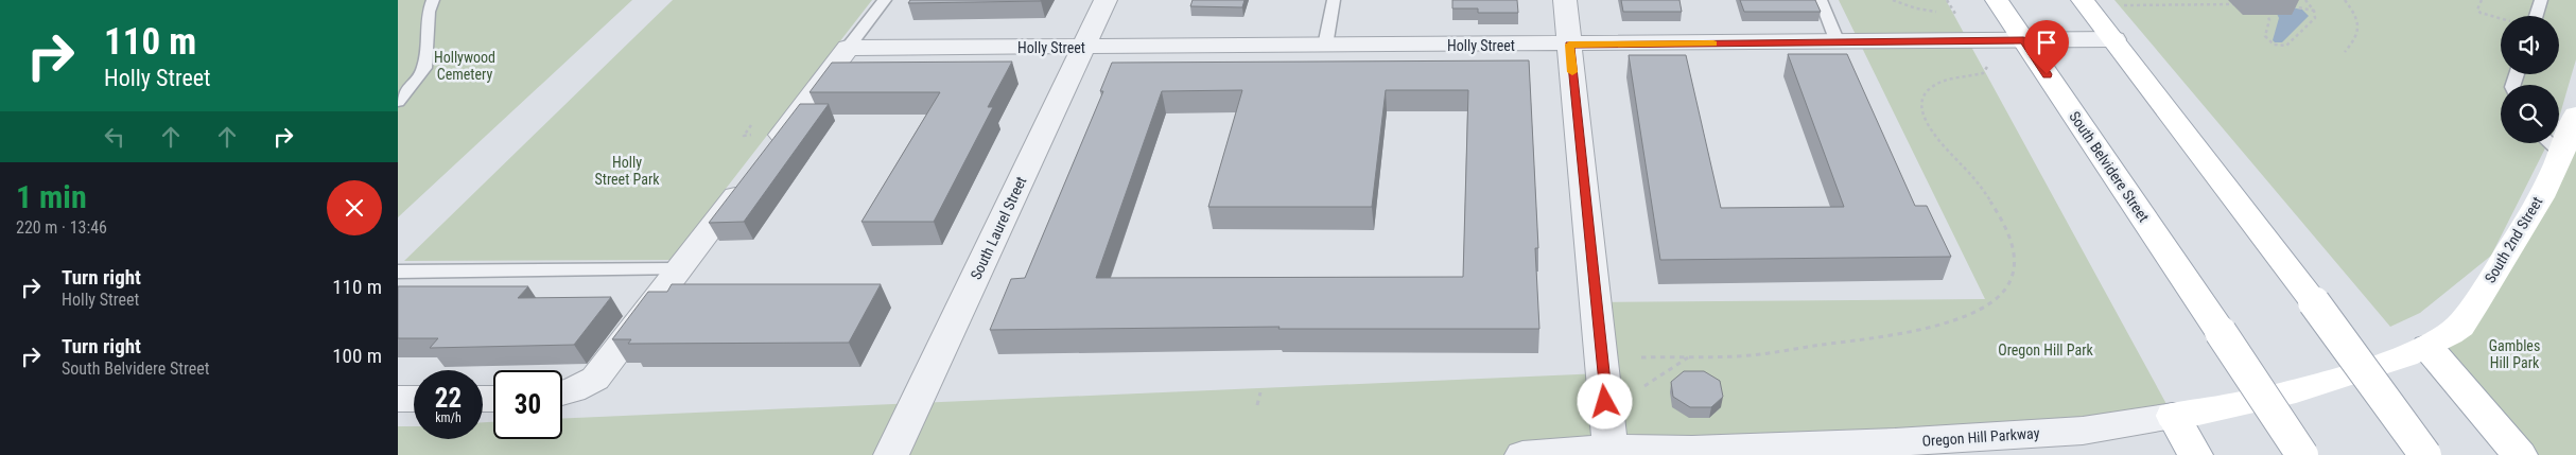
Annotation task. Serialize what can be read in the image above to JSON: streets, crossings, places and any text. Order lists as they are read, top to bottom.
{
  "streets": {
    "main road": ["South Belvidere Street", "South 2nd Street", "Oregon Hill Parkway"],
    "street": ["Holly Street", "South Laurel Street"]
  },
  "crossings": [
    ["Holly Street", "South Belvidere Street"],
    ["Holly Street", "South Laurel Street"],
    ["South 2nd Street", "Oregon Hill Parkway"]
  ],
  "parks": [
    "Hollywood Cemetery",
    "Holly Street Park",
    "Gambles Hill Park",
    "Oregon Hill Park"
  ],
  "page": {
    "turn": ["110 m", "Holly Street"],
    "heading": ["1 min", "220 m · 13:46"],
    "list": [
      {
        "name": "Turn right",
        "note": "Holly Street",
        "value": "110 m"
      },
      {
        "name": "Turn right",
        "note": "South Belvidere Street",
        "value": "100 m"
      }
    ],
    "speed": "22 km/h",
    "limit": "30"
  }
}
